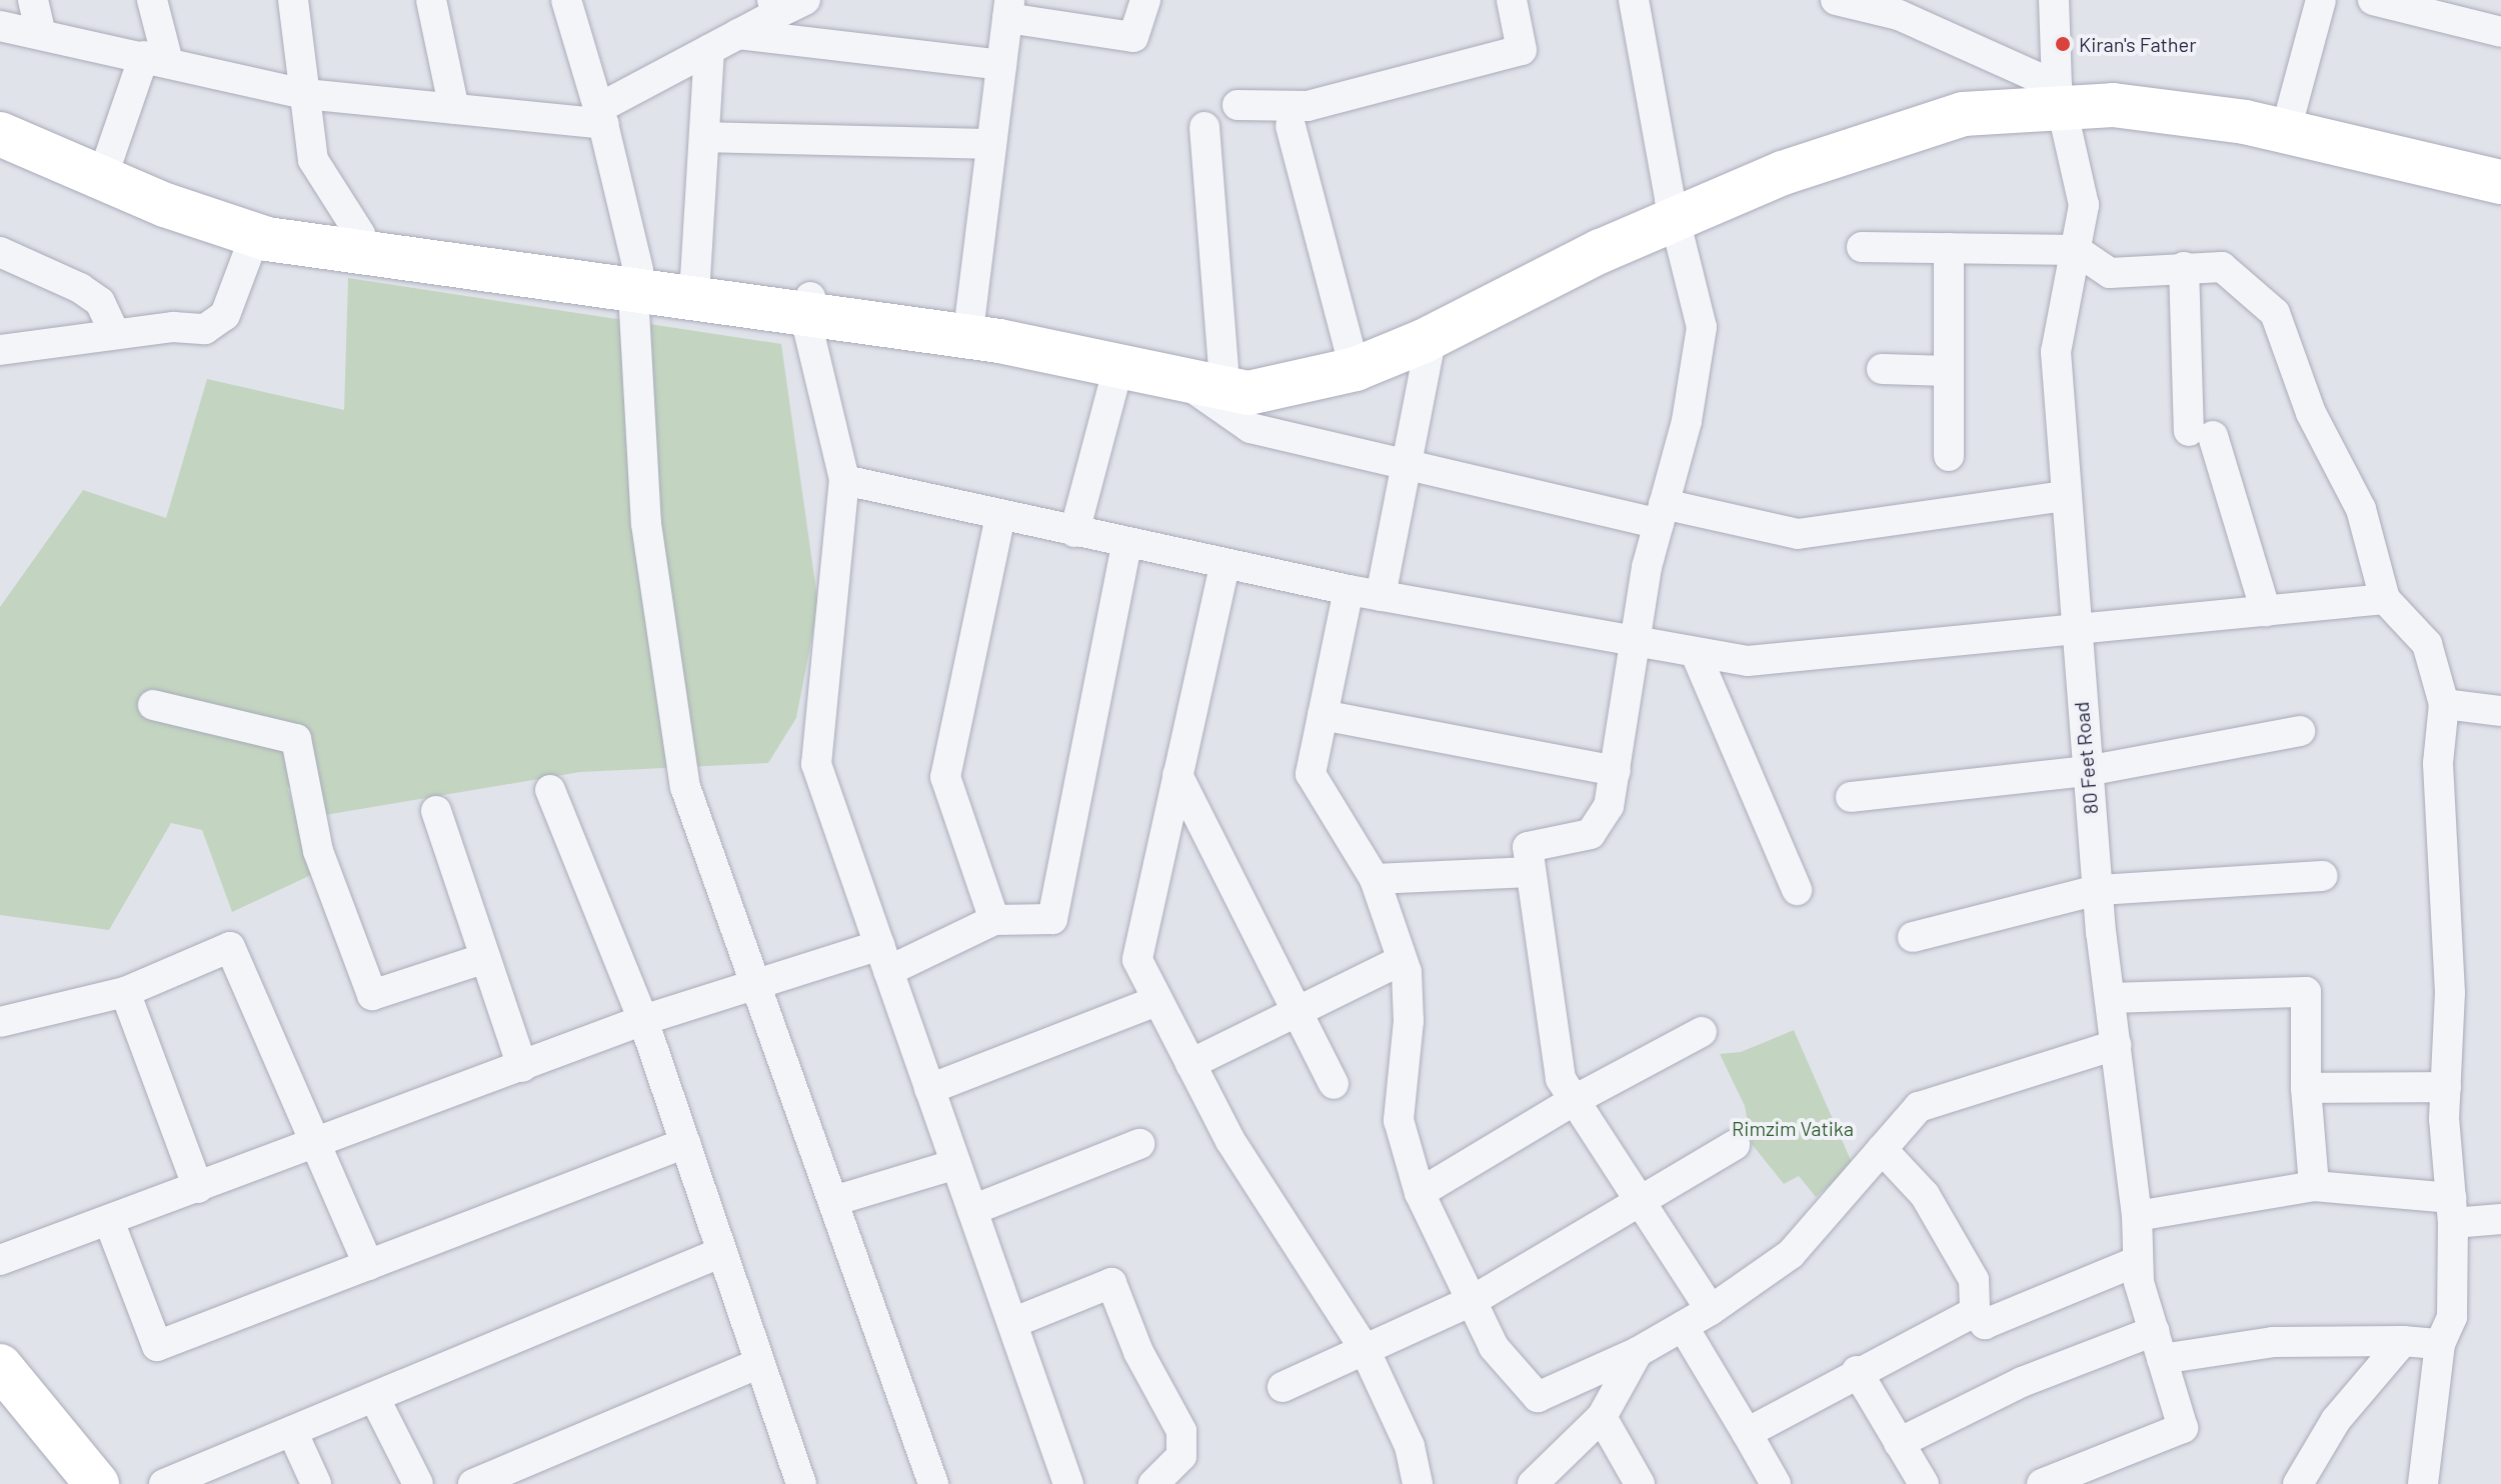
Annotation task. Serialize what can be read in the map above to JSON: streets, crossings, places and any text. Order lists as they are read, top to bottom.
{
  "streets": {
    "street": ["80 Feet Road"]
  },
  "parks": ["Rimzim Vatika"],
  "places": ["Kiran's Father"]
}
